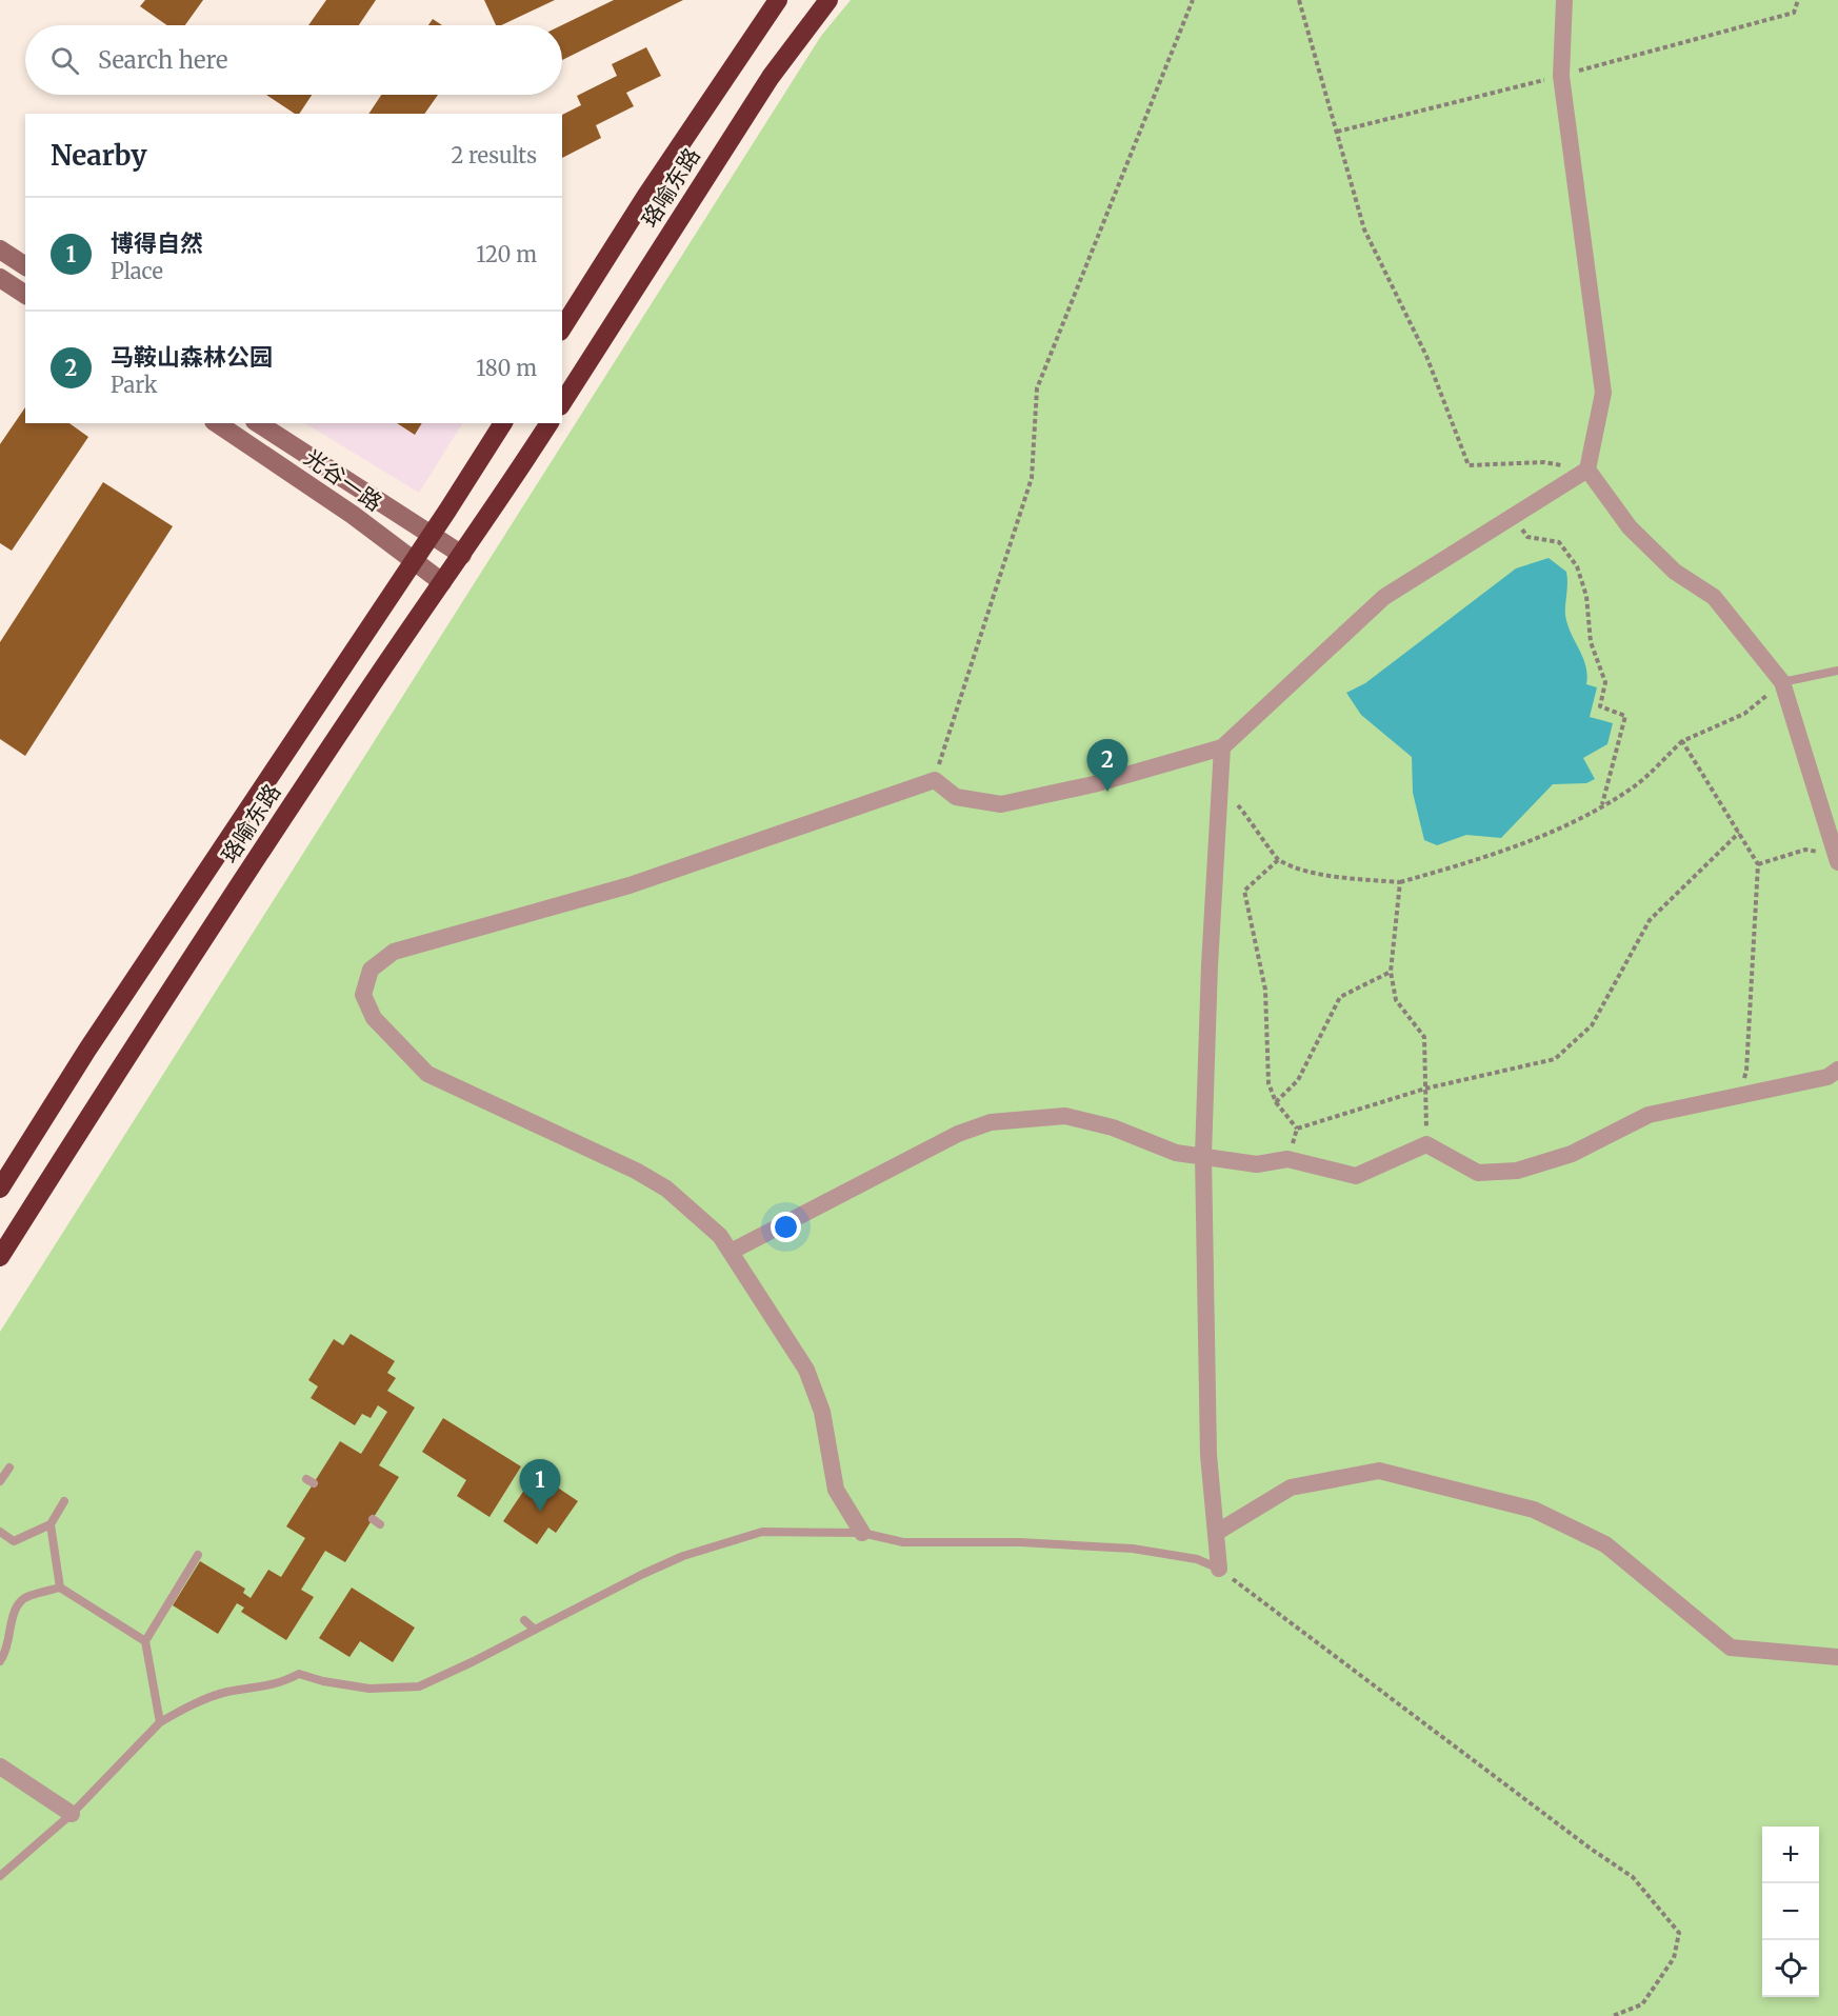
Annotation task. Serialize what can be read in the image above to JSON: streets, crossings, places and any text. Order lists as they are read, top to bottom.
{
  "streets": {
    "highway": ["珞喻东路"],
    "main road": ["光谷一路"]
  },
  "crossings": [
    ["珞喻东路", "光谷一路"]
  ],
  "page": {
    "search": "Search here",
    "heading": ["Nearby", "2 results"],
    "list": [
      {
        "mark": "1",
        "name": "博得自然",
        "note": "Place",
        "value": "120 m"
      },
      {
        "mark": "2",
        "name": "马鞍山森林公园",
        "note": "Park",
        "value": "180 m"
      }
    ],
    "pins": ["2", "1"],
    "map_buttons": ["+", "−"]
  }
}
